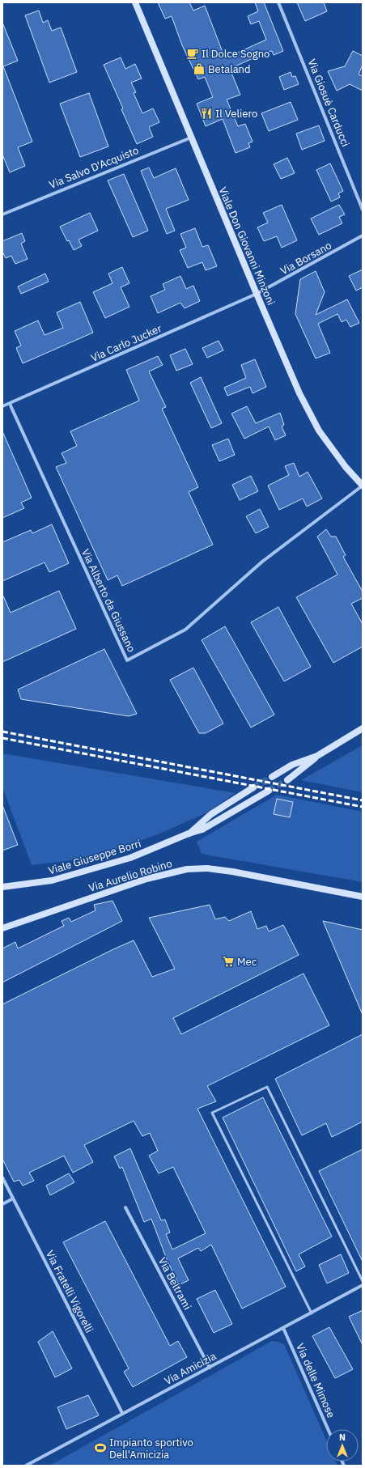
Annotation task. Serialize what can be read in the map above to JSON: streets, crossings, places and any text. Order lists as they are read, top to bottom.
{
  "streets": {
    "street": [
      "Via Giosuè Carducci",
      "Via Salvo D'Acquisto",
      "Viale Don Giovanni Minzoni",
      "Via Borsano",
      "Via Carlo Jucker",
      "Via Alberto da Giussano",
      "Viale Giuseppe Borri",
      "Via Aurelio Robino",
      "Via Beltrami",
      "Via Fratelli Vigorelli",
      "Via Amicizia",
      "Via delle Mimose"
    ]
  },
  "crossings": [
    ["Via Salvo D'Acquisto", "Viale Don Giovanni Minzoni"],
    ["Viale Don Giovanni Minzoni", "Via Borsano"],
    ["Viale Don Giovanni Minzoni", "Via Carlo Jucker"],
    ["Viale Don Giovanni Minzoni", "Via Alberto da Giussano"],
    ["Via Borsano", "Via Carlo Jucker"],
    ["Via Carlo Jucker", "Via Alberto da Giussano"],
    ["Via Beltrami", "Via Amicizia"],
    ["Via Fratelli Vigorelli", "Via Amicizia"],
    ["Via Amicizia", "Via delle Mimose"]
  ],
  "places": {
    "cafe": ["Il Dolce Sogno"],
    "shop": ["Betaland"],
    "restaurant": ["Il Veliero"],
    "supermarket": ["Mec"],
    "sports": ["Impianto sportivo Dell'Amicizia"]
  },
  "north": "top"
}
